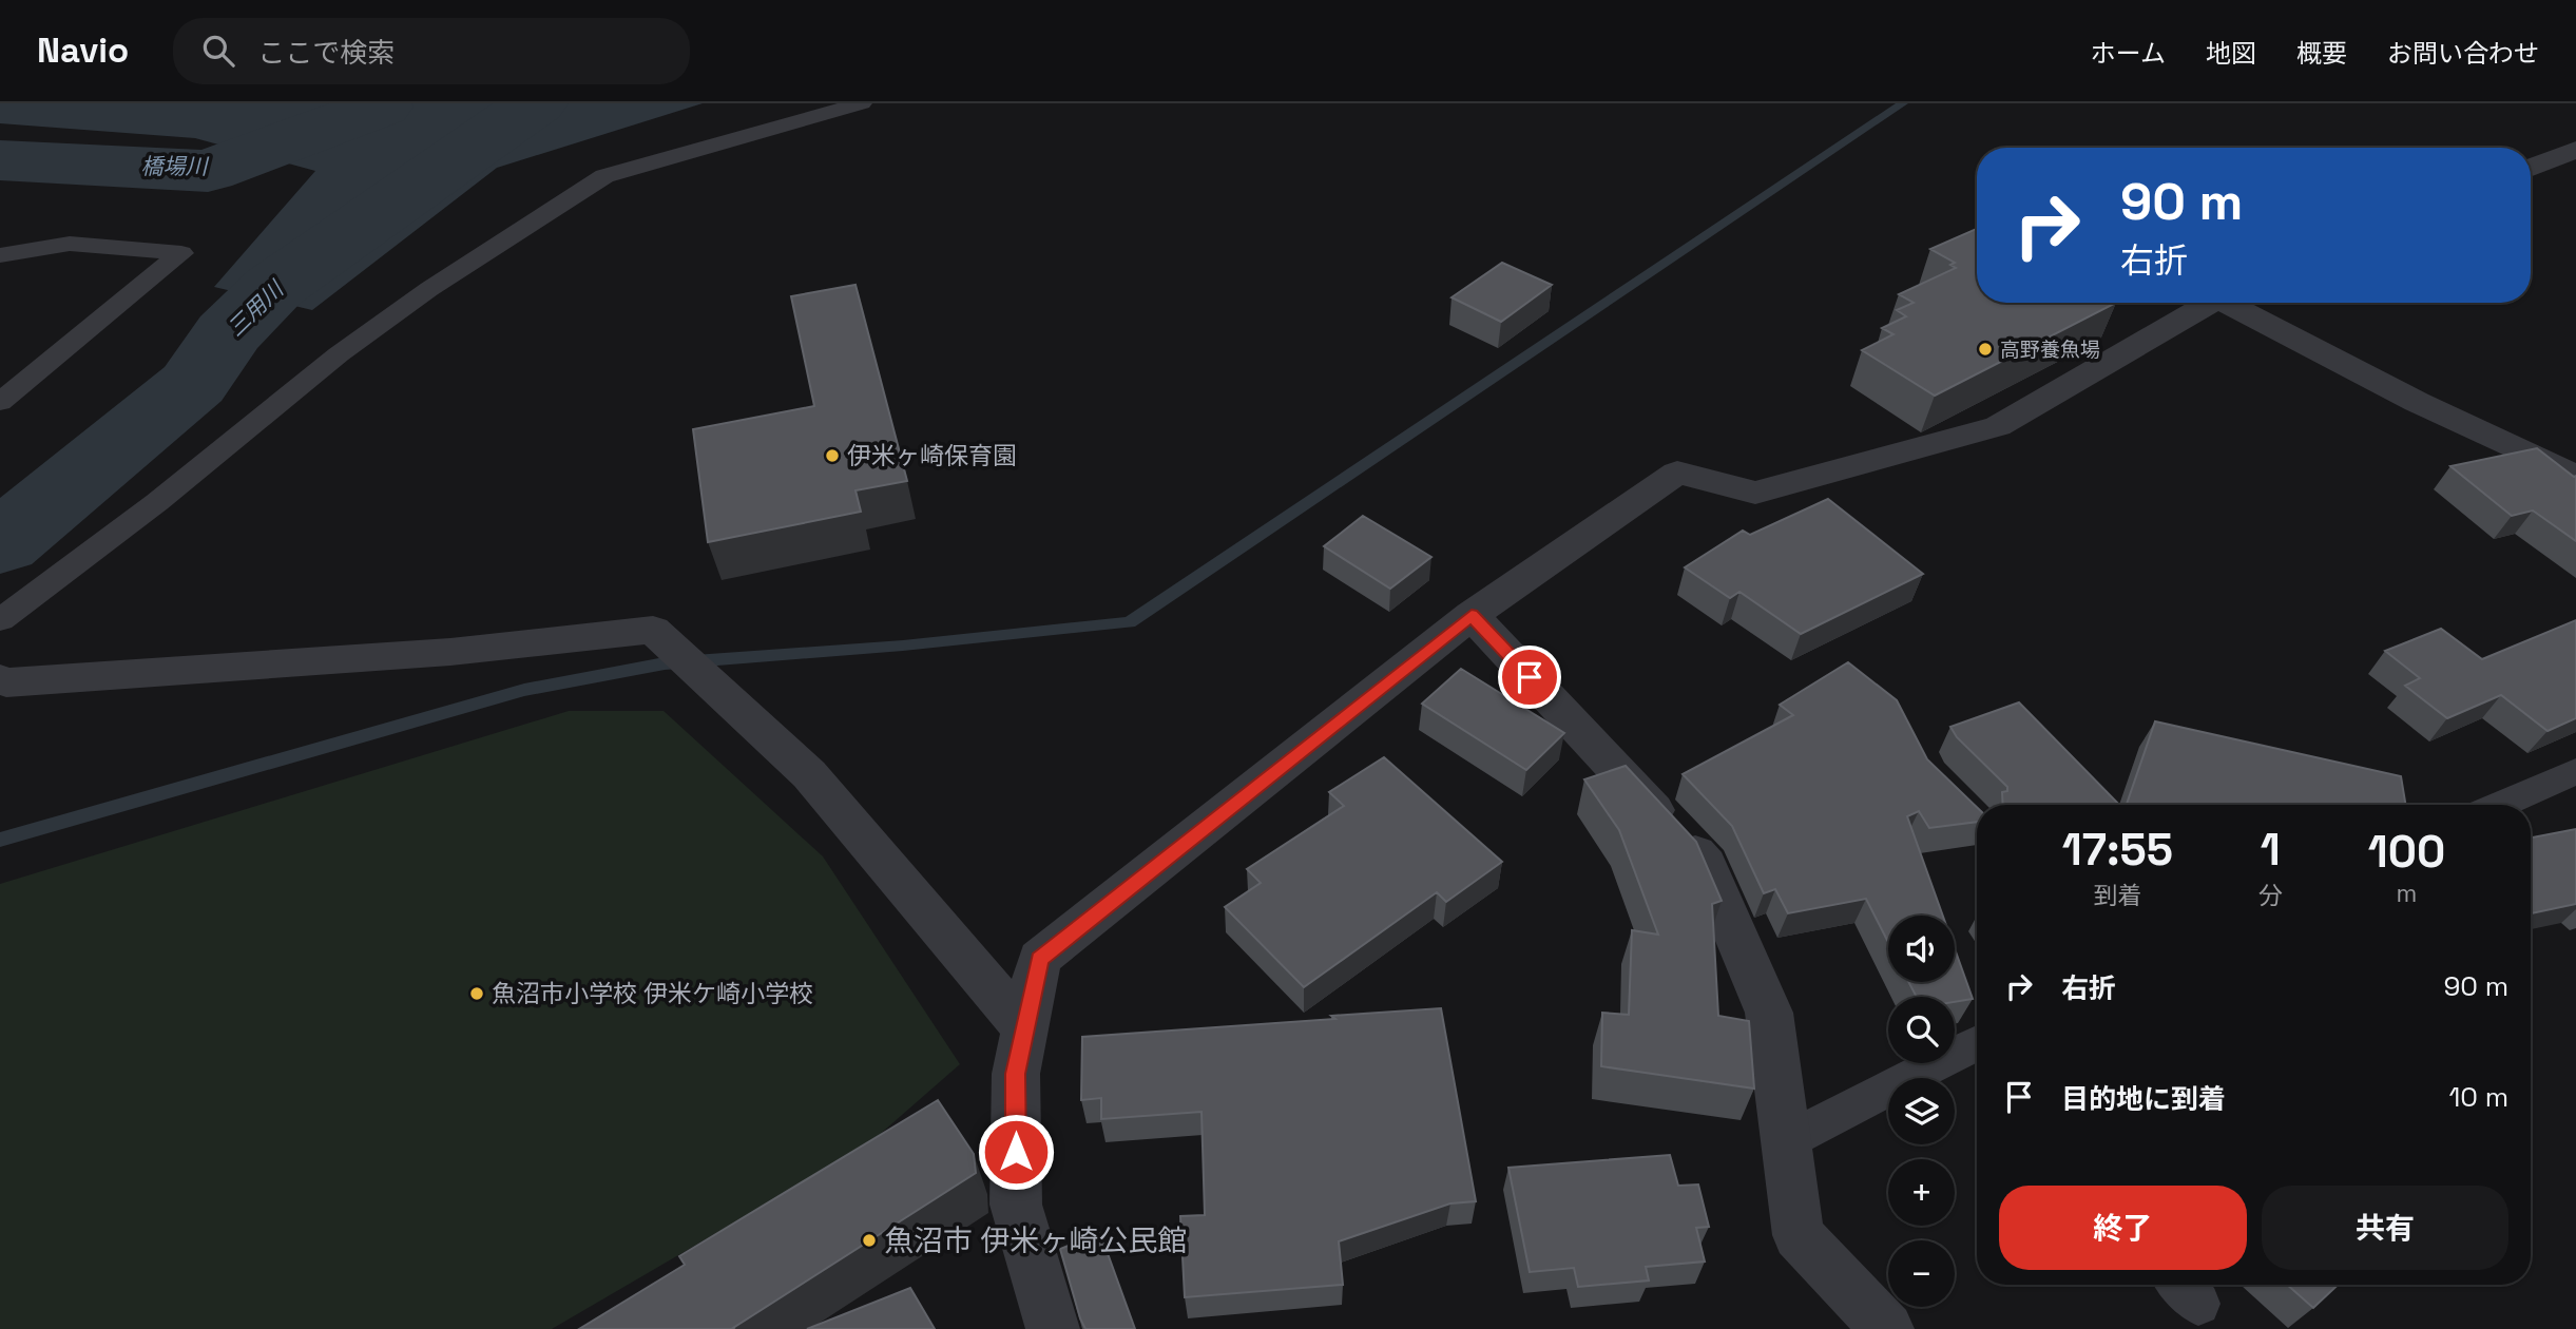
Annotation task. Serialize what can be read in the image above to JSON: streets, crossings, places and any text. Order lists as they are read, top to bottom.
{
  "water": ["橋場川", "三用川"],
  "places": [
    "高野養魚場",
    "伊米ヶ崎保育園",
    "魚沼市小学校 伊米ケ崎小学校",
    "魚沼市 伊米ヶ崎公民館"
  ],
  "page": {
    "header": "Navio",
    "search": "ここで検索",
    "nav": [
      "ホーム",
      "地図",
      "概要",
      "お問い合わせ"
    ],
    "turn": ["90 m", "右折"],
    "eta": [
      "17:55",
      "到着",
      "1",
      "分",
      "100",
      "m"
    ],
    "map_buttons": ["+", "−"],
    "list": [
      {
        "name": "右折",
        "value": "90 m"
      },
      {
        "name": "目的地に到着",
        "value": "10 m"
      }
    ],
    "buttons": ["終了", "共有"]
  }
}
